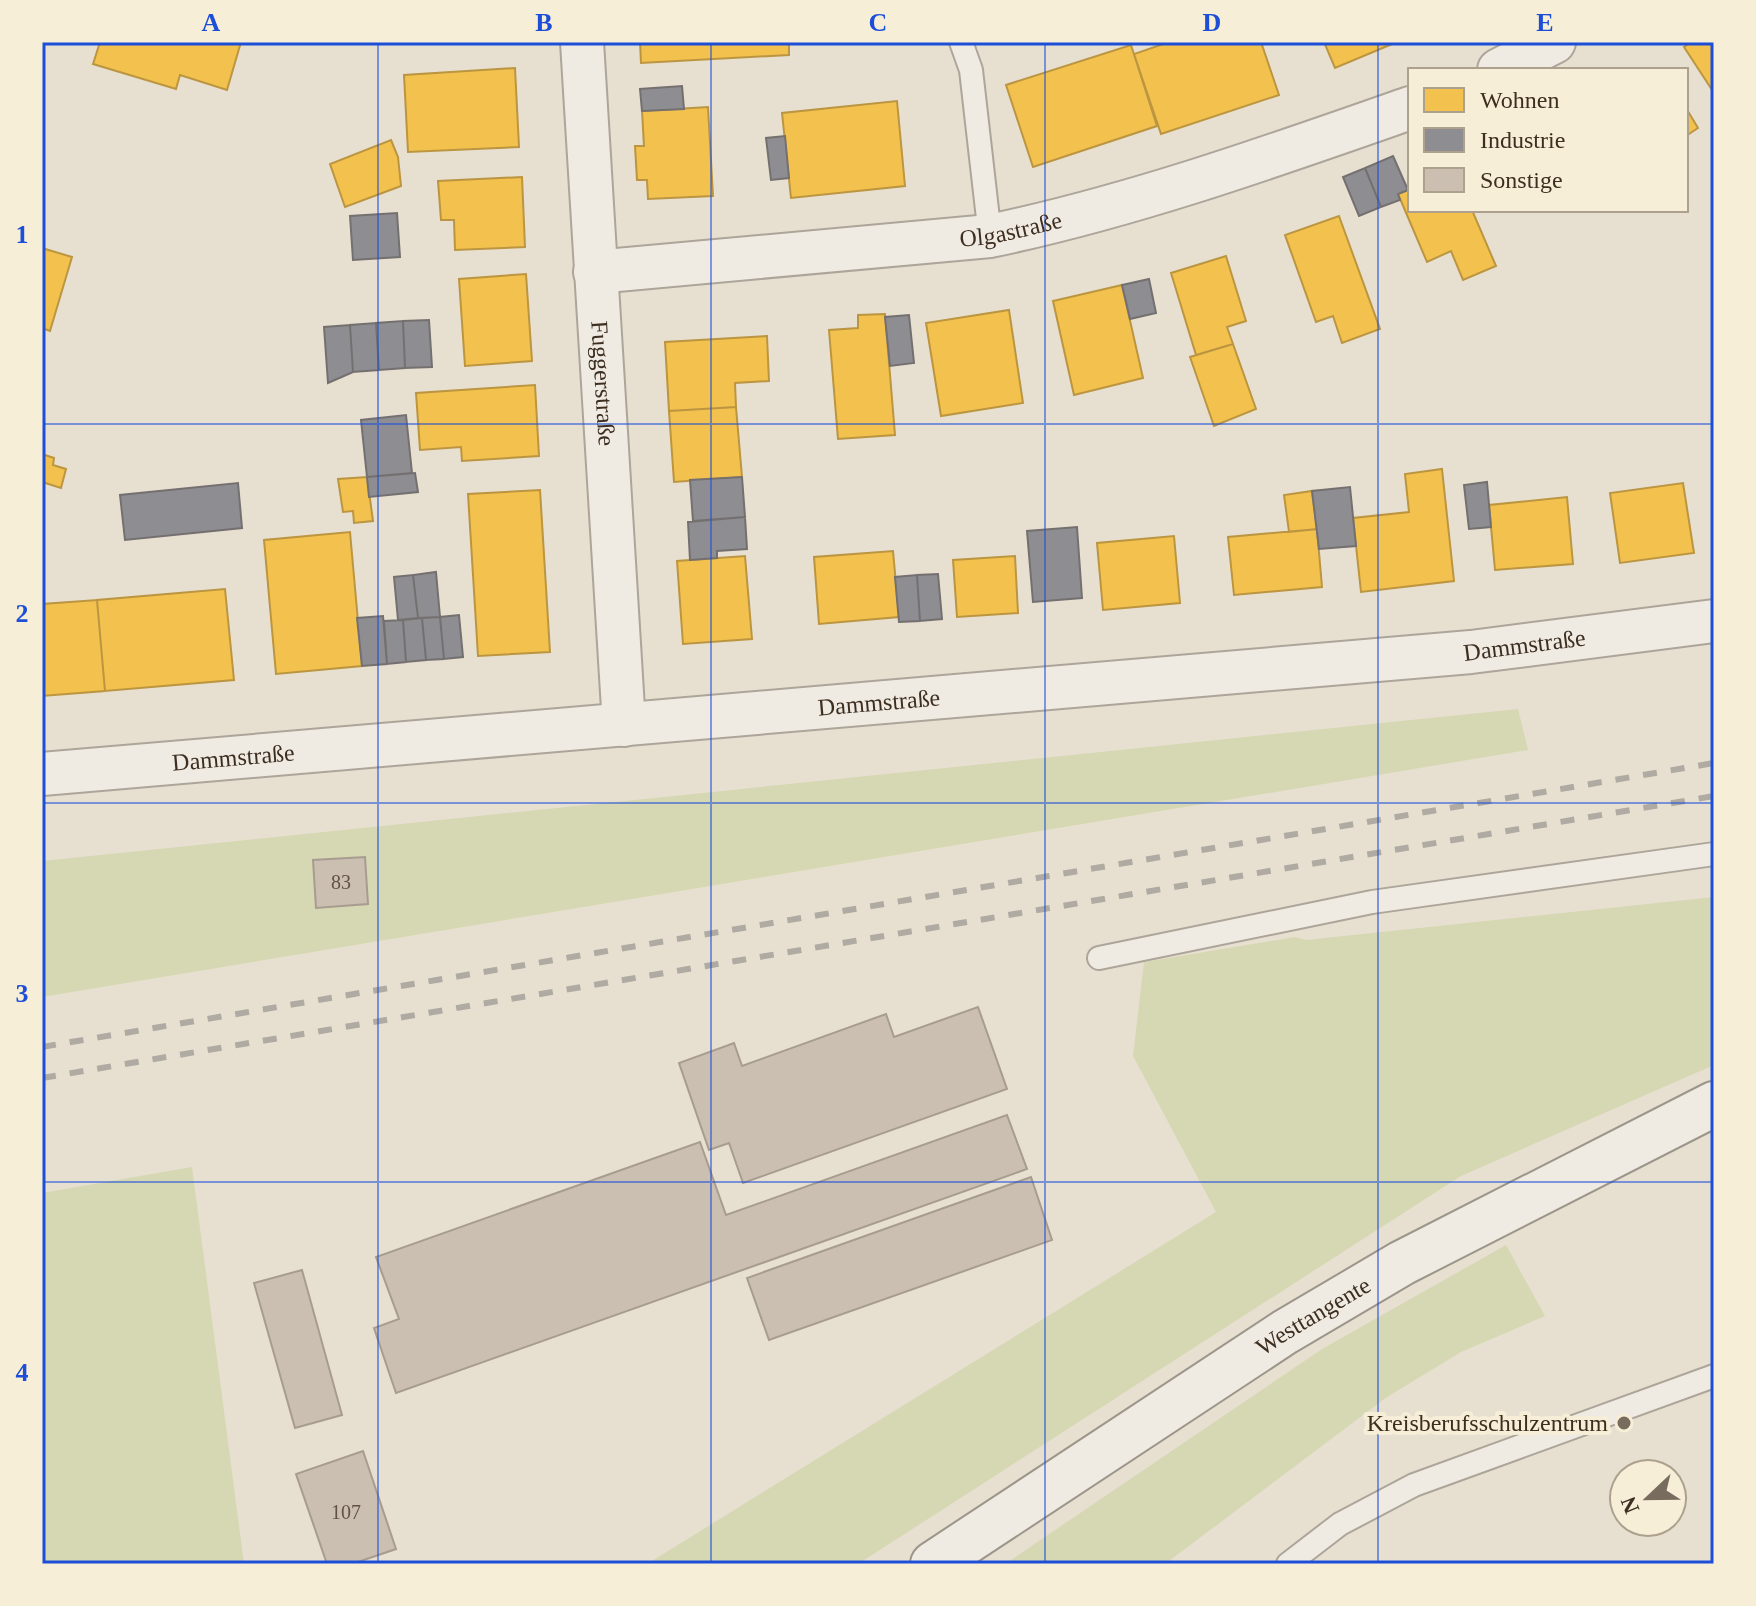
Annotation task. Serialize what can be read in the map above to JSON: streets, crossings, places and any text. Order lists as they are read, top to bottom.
{
  "streets": {
    "street": [
      "Olgastraße",
      "Fuggerstraße",
      "Dammstraße",
      "Westtangente"
    ]
  },
  "crossings": [
    ["Olgastraße", "Fuggerstraße"],
    ["Fuggerstraße", "Dammstraße"]
  ],
  "places": ["Kreisberufsschulzentrum"],
  "house_numbers": ["83", "107"],
  "legend": ["Wohnen", "Industrie", "Sonstige"],
  "north": "left",
  "grid": {
    "columns": [
      "A",
      "B",
      "C",
      "D",
      "E"
    ],
    "rows": [
      "1",
      "2",
      "3",
      "4"
    ]
  }
}
